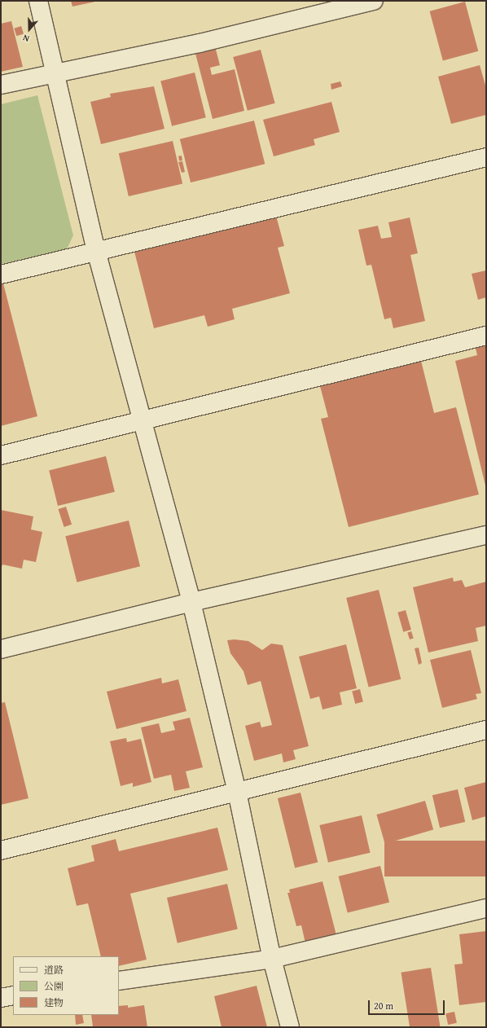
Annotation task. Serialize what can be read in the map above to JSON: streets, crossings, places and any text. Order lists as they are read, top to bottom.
{
  "legend": ["道路", "公園", "建物"],
  "scale_bar": "20 m",
  "north": "bottom"
}
